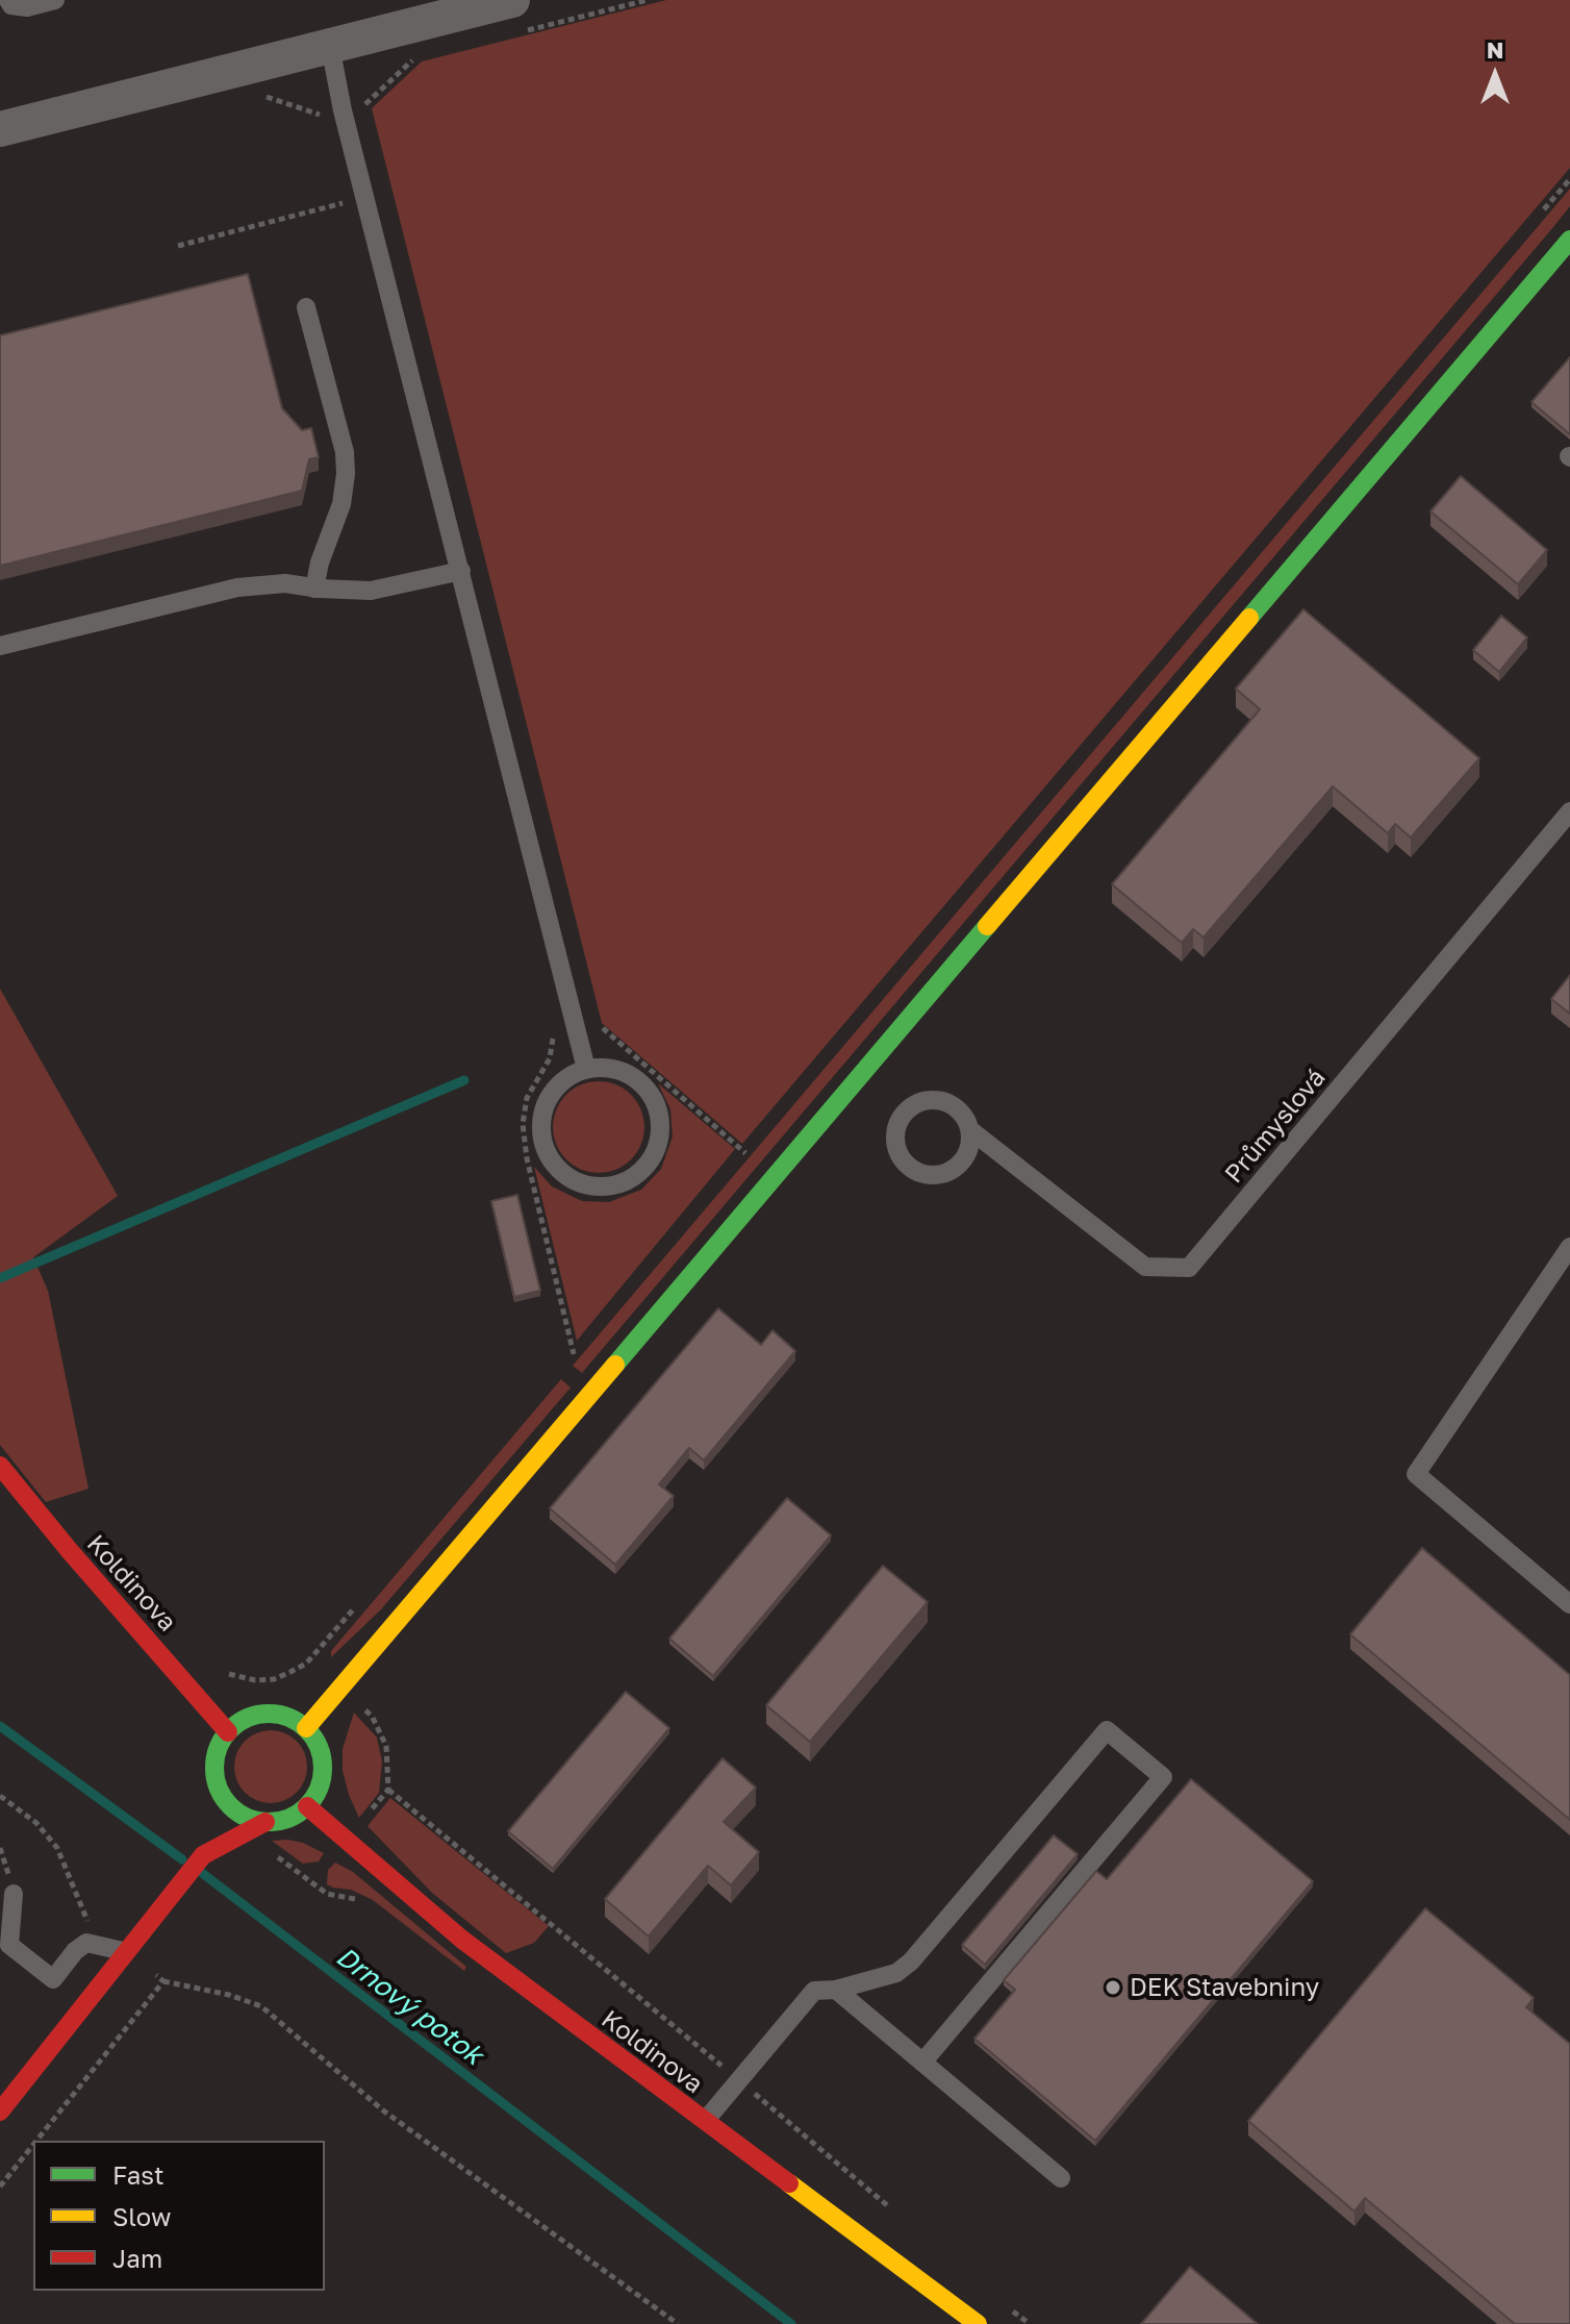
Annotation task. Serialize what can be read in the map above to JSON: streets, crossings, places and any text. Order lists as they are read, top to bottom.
{
  "streets": {
    "main road": ["Koldinova"],
    "lane": ["Průmyslová"]
  },
  "water": ["Drnový potok"],
  "places": ["DEK Stavebniny"],
  "legend": ["Fast", "Slow", "Jam"],
  "north": "top"
}
